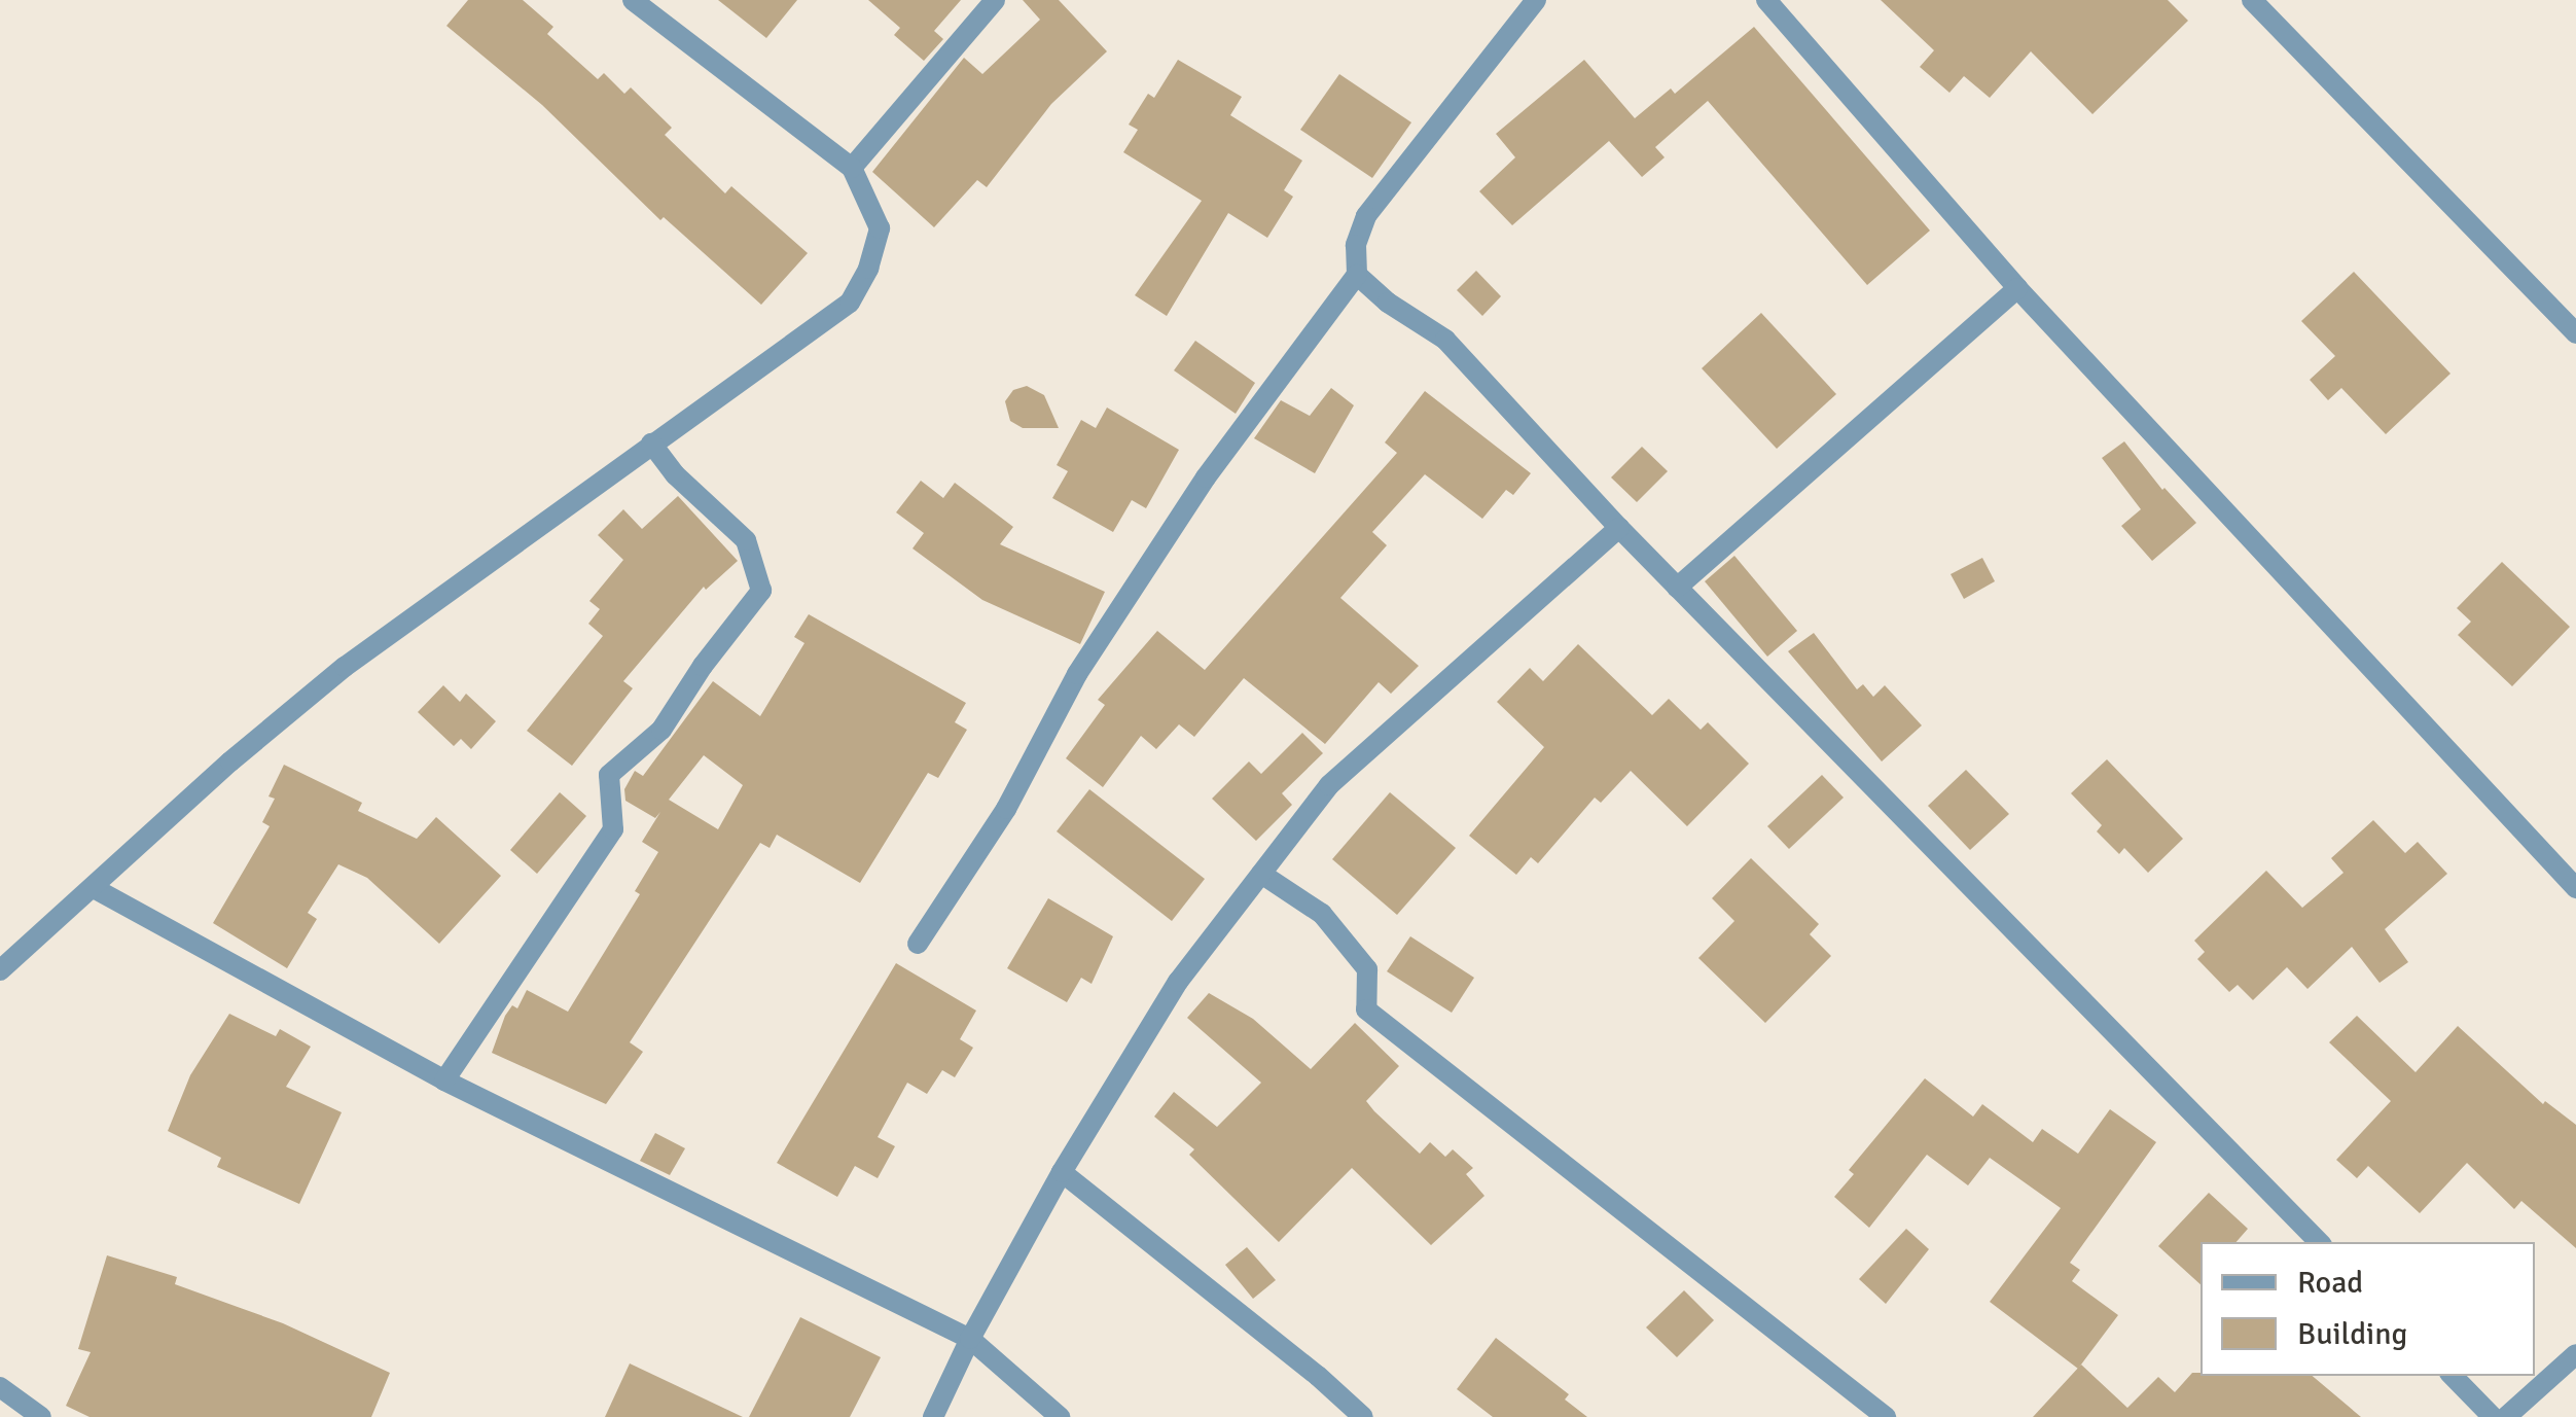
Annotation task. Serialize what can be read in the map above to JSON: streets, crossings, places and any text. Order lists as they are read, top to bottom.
{
  "legend": ["Road", "Building"]
}
